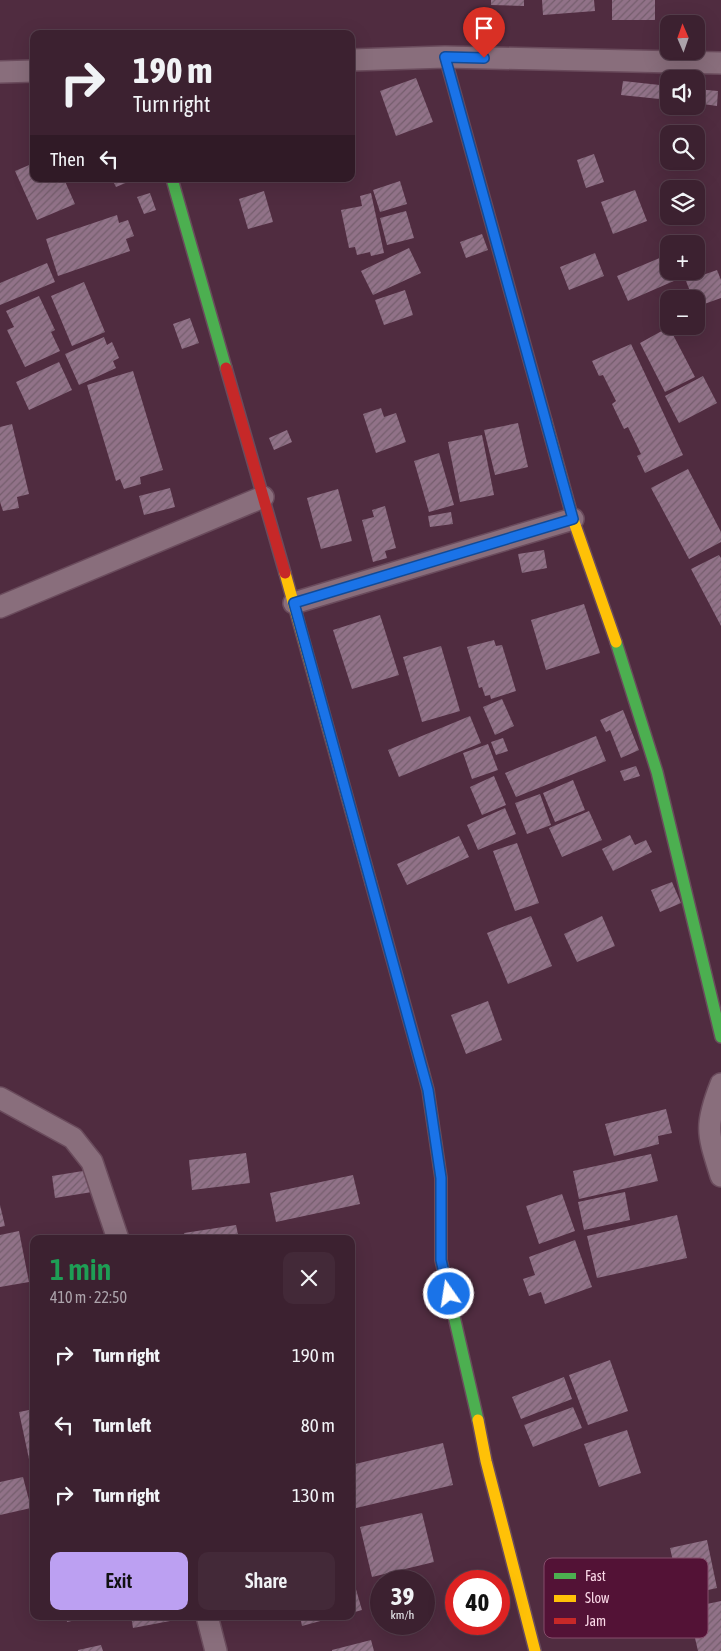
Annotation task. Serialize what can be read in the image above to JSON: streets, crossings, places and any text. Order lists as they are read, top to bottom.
{
  "legend": ["Fast", "Slow", "Jam"],
  "north": "top",
  "page": {
    "map_buttons": ["+", "−"],
    "turn": ["190 m", "Turn right"],
    "then": "Then",
    "heading": ["1 min", "410 m · 22:50"],
    "list": [
      {
        "name": "Turn right",
        "value": "190 m"
      },
      {
        "name": "Turn left",
        "value": "80 m"
      },
      {
        "name": "Turn right",
        "value": "130 m"
      }
    ],
    "buttons": ["Exit", "Share"],
    "speed": "39 km/h",
    "limit": "40"
  }
}
